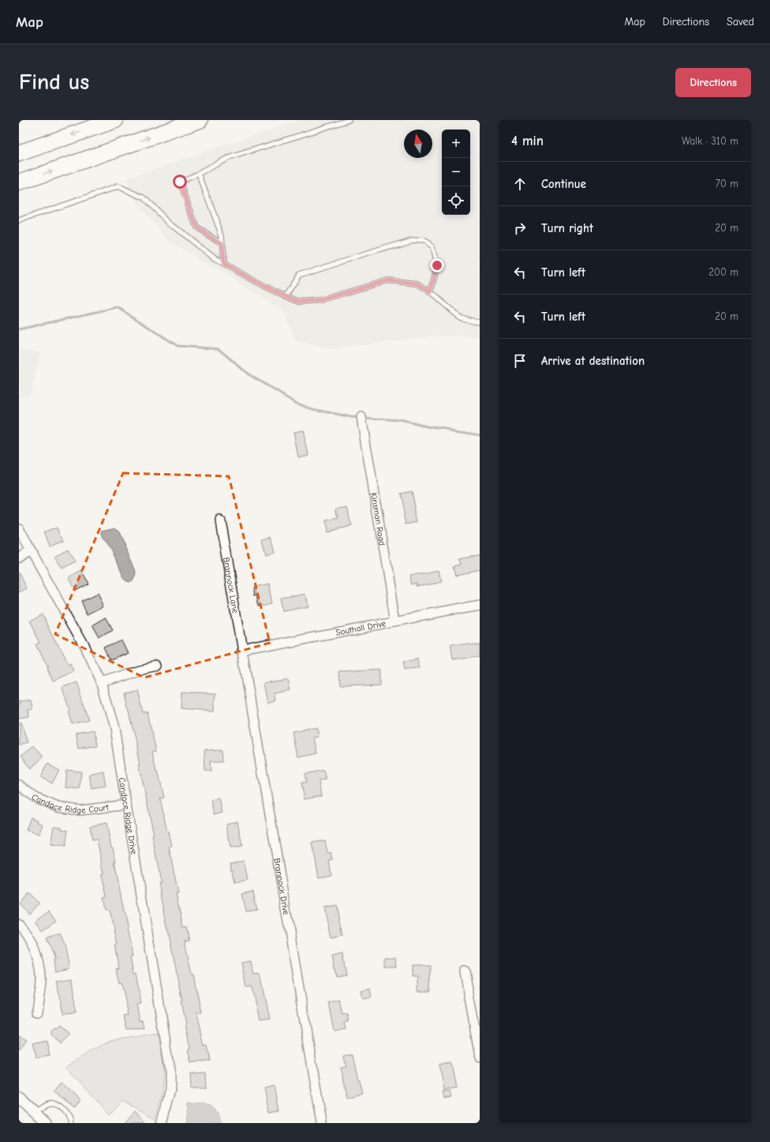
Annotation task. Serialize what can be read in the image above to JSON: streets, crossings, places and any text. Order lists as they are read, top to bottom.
{
  "streets": {
    "street": [
      "Kinsman Road",
      "Brannock Lane",
      "Southall Drive",
      "Candace Ridge Court",
      "Candace Ridge Drive",
      "Brannock Drive"
    ]
  },
  "crossings": [
    ["Kinsman Road", "Southall Drive"],
    ["Brannock Lane", "Southall Drive"],
    ["Brannock Lane", "Brannock Drive"],
    ["Southall Drive", "Brannock Drive"],
    ["Candace Ridge Court", "Candace Ridge Drive"]
  ],
  "north": "top",
  "page": {
    "header": "Map",
    "nav": ["Map", "Directions", "Saved"],
    "buttons": "Directions",
    "title": "Find us",
    "heading": ["4 min", "Walk · 310 m"],
    "map_buttons": ["+", "−"],
    "list": [
      ["Continue", "70 m"],
      ["Turn right", "20 m"],
      ["Turn left", "200 m"],
      ["Turn left", "20 m"],
      "Arrive at destination"
    ]
  }
}
